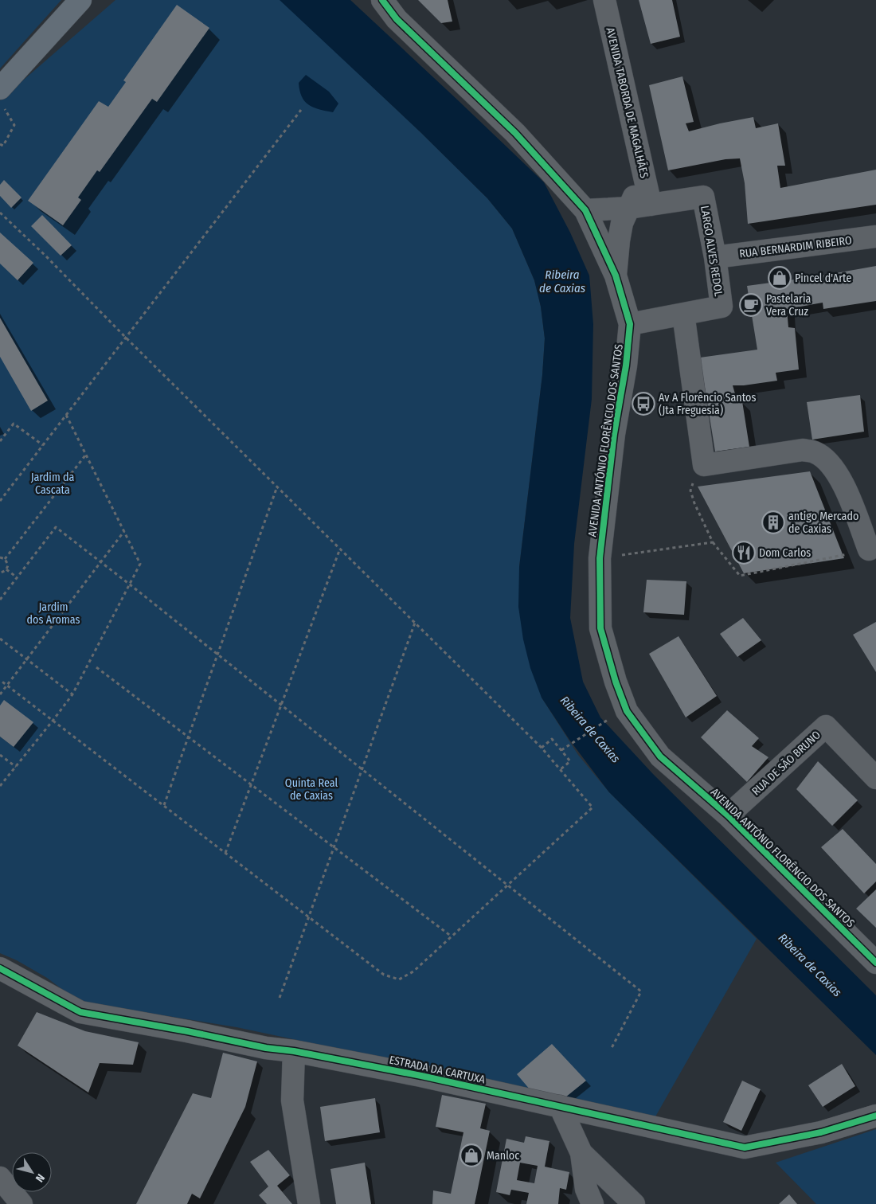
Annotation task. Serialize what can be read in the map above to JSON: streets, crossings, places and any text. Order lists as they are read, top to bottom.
{
  "streets": {
    "street": [
      "AVENIDA TABORDA DE MAGALHÃES",
      "RUA BERNARDIM RIBEIRO",
      "LARGO ALVES REDOL",
      "AVENIDA ANTÓNIO FLORÊNCIO DOS SANTOS",
      "RUA DE SÃO BRUNO",
      "ESTRADA DA CARTUXA"
    ]
  },
  "crossings": [
    ["AVENIDA TABORDA DE MAGALHÃES", "LARGO ALVES REDOL"],
    ["RUA BERNARDIM RIBEIRO", "LARGO ALVES REDOL"],
    ["LARGO ALVES REDOL", "AVENIDA ANTÓNIO FLORÊNCIO DOS SANTOS"],
    ["AVENIDA ANTÓNIO FLORÊNCIO DOS SANTOS", "RUA DE SÃO BRUNO"]
  ],
  "water": ["Ribeira de Caxias"],
  "parks": ["Jardim da Cascata", "Jardim dos Aromas", "Quinta Real de Caxias"],
  "places": {
    "shop": ["Pincel d'Arte", "Manloc"],
    "cafe": ["Pastelaria Vera Cruz"],
    "bus stop": ["Av A Florêncio Santos (Jta Freguesia)"],
    "building": ["antigo Mercado de Caxias"],
    "restaurant": ["Dom Carlos"]
  },
  "north": "bottom right"
}
